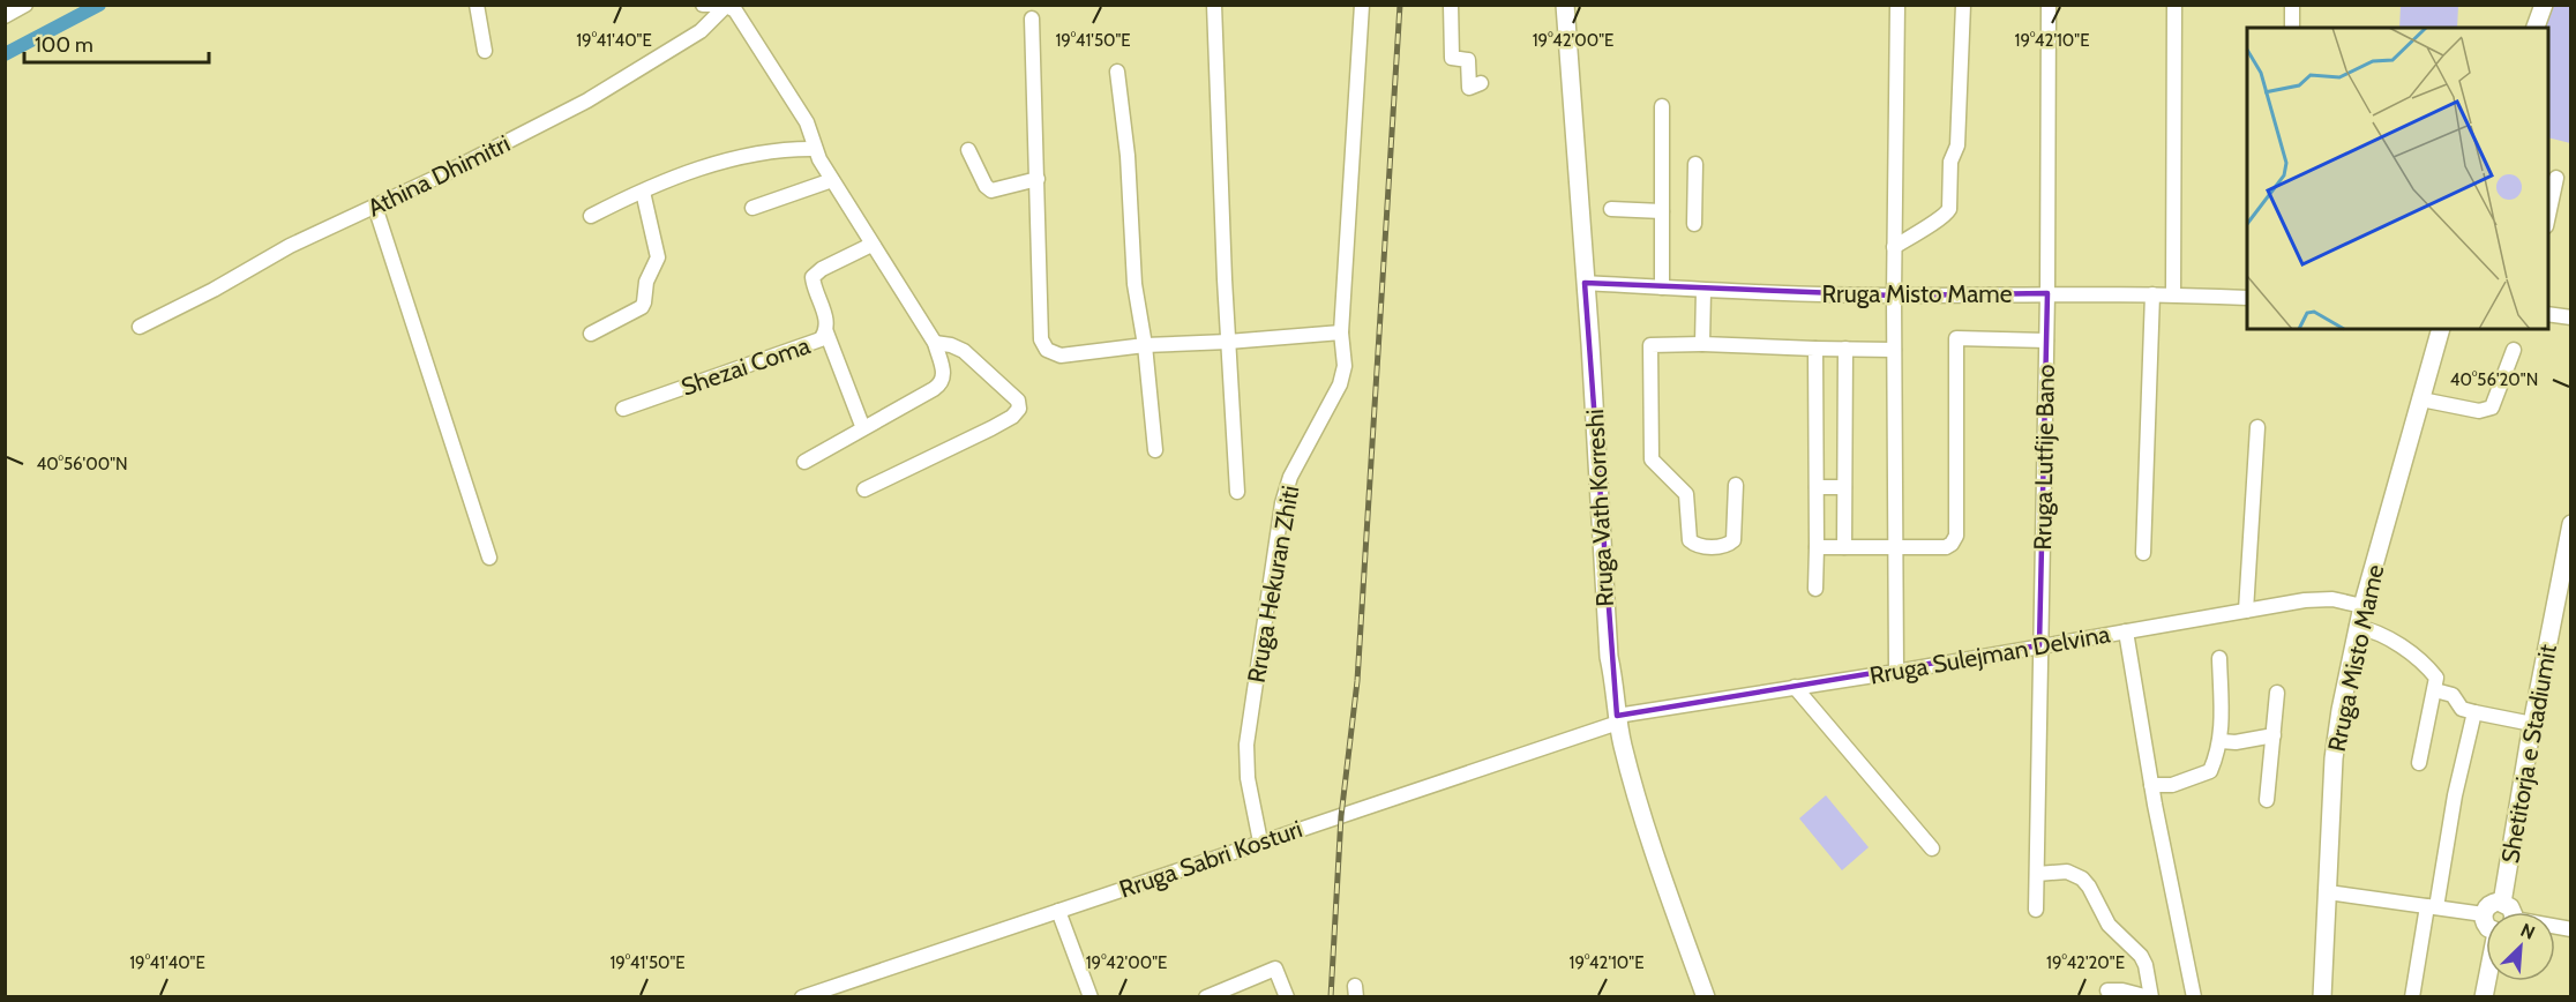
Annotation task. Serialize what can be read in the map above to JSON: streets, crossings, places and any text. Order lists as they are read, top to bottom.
{
  "streets": {
    "main road": ["Rruga Misto Mame", "Rruga Vath Korreshi", "Shetitorja e Stadiumit"],
    "street": [
      "Athina Dhimitri",
      "Shezai Coma",
      "Rruga Lutfije Bano",
      "Rruga Hekuran Zhiti",
      "Rruga Sulejman Delvina",
      "Rruga Sabri Kosturi"
    ]
  },
  "crossings": [
    ["Rruga Misto Mame", "Rruga Lutfije Bano"],
    ["Rruga Misto Mame", "Rruga Vath Korreshi"],
    ["Rruga Misto Mame", "Rruga Sulejman Delvina"],
    ["Rruga Lutfije Bano", "Rruga Sulejman Delvina"],
    ["Rruga Vath Korreshi", "Rruga Sulejman Delvina"],
    ["Rruga Vath Korreshi", "Rruga Sabri Kosturi"],
    ["Rruga Hekuran Zhiti", "Rruga Sabri Kosturi"],
    ["Rruga Sulejman Delvina", "Rruga Sabri Kosturi"]
  ],
  "scale_bar": "100 m",
  "north": "top right",
  "coordinates": [
    "19°41'40\"E",
    "19°41'50\"E",
    "19°42'00\"E",
    "19°42'10\"E",
    "40°56'20\"N",
    "40°56'00\"N",
    "19°42'20\"E"
  ]
}
